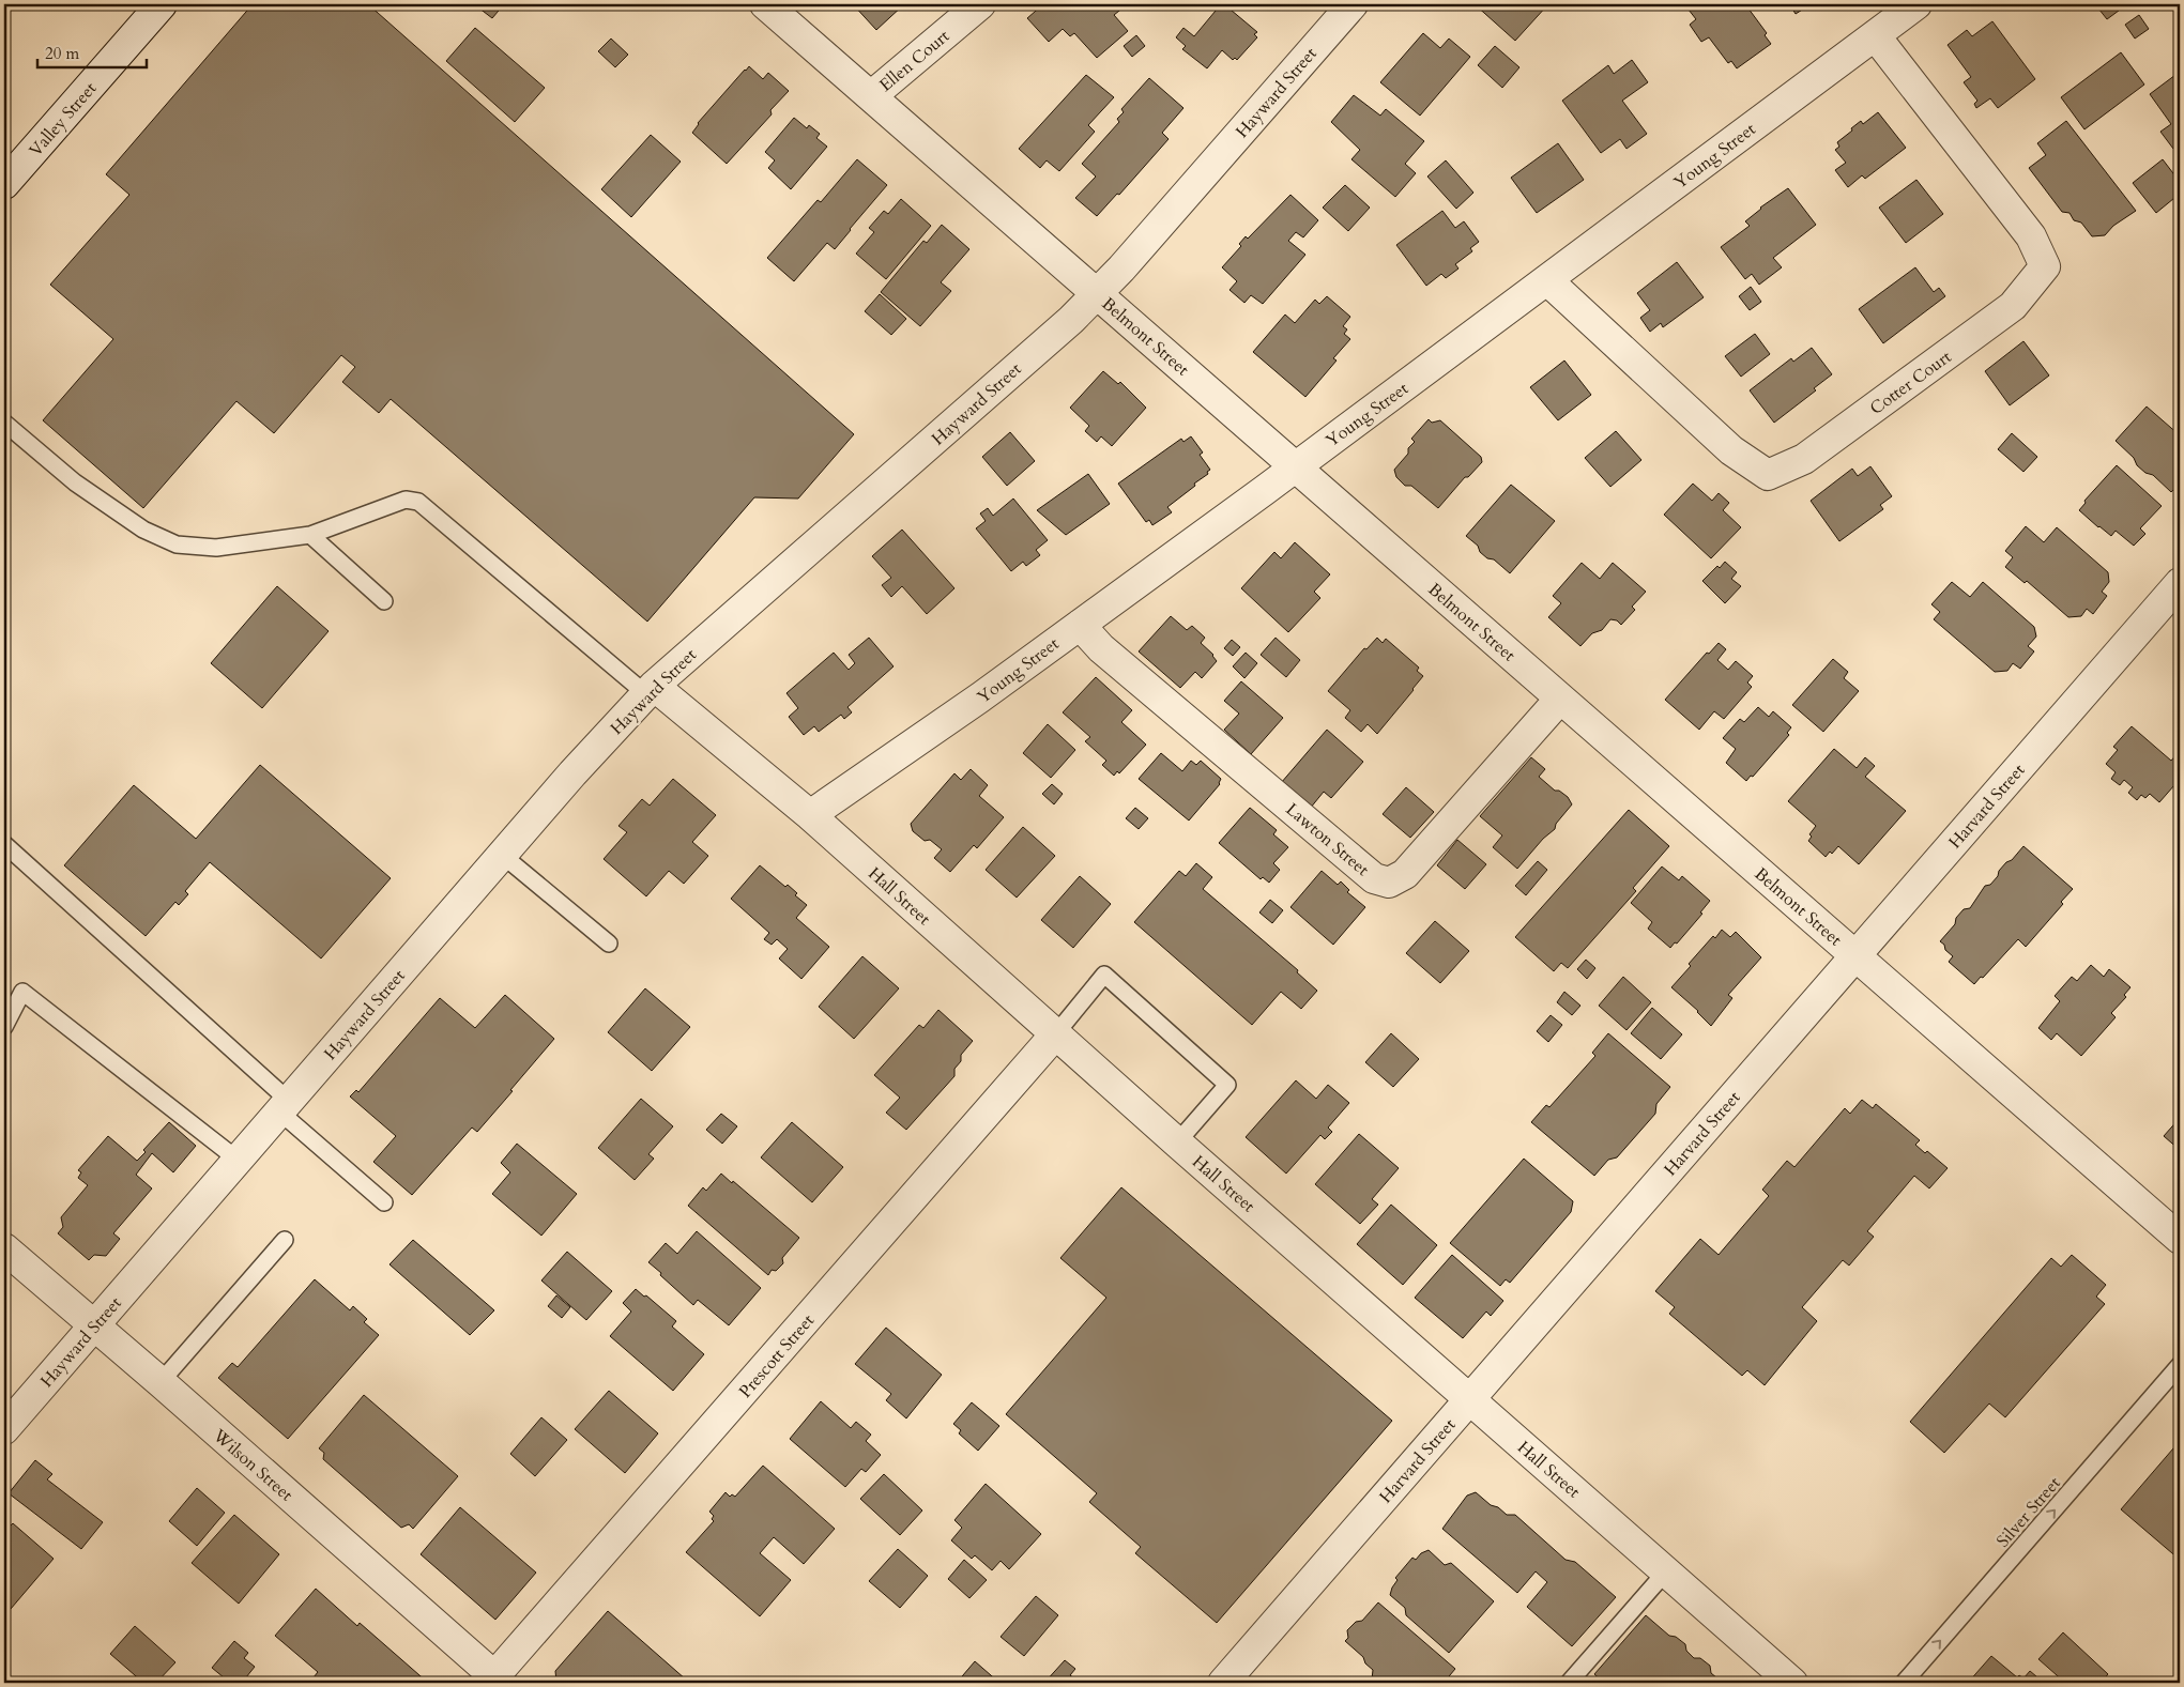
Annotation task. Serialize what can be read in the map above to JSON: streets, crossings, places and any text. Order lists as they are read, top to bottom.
{
  "streets": {
    "street": [
      "Ellen Court",
      "Hayward Street",
      "Valley Street",
      "Young Street",
      "Belmont Street",
      "Cotter Court",
      "Harvard Street",
      "Lawton Street",
      "Hall Street",
      "Prescott Street",
      "Wilson Street"
    ],
    "lane": ["Silver Street"]
  },
  "crossings": [
    ["Ellen Court", "Belmont Street"],
    ["Hayward Street", "Belmont Street"],
    ["Hayward Street", "Hall Street"],
    ["Hayward Street", "Wilson Street"],
    ["Young Street", "Belmont Street"],
    ["Young Street", "Cotter Court"],
    ["Young Street", "Lawton Street"],
    ["Young Street", "Hall Street"],
    ["Belmont Street", "Harvard Street"],
    ["Belmont Street", "Lawton Street"],
    ["Harvard Street", "Hall Street"],
    ["Hall Street", "Prescott Street"],
    ["Prescott Street", "Wilson Street"]
  ],
  "one_way": ["Silver Street"],
  "scale_bar": "20 m"
}
